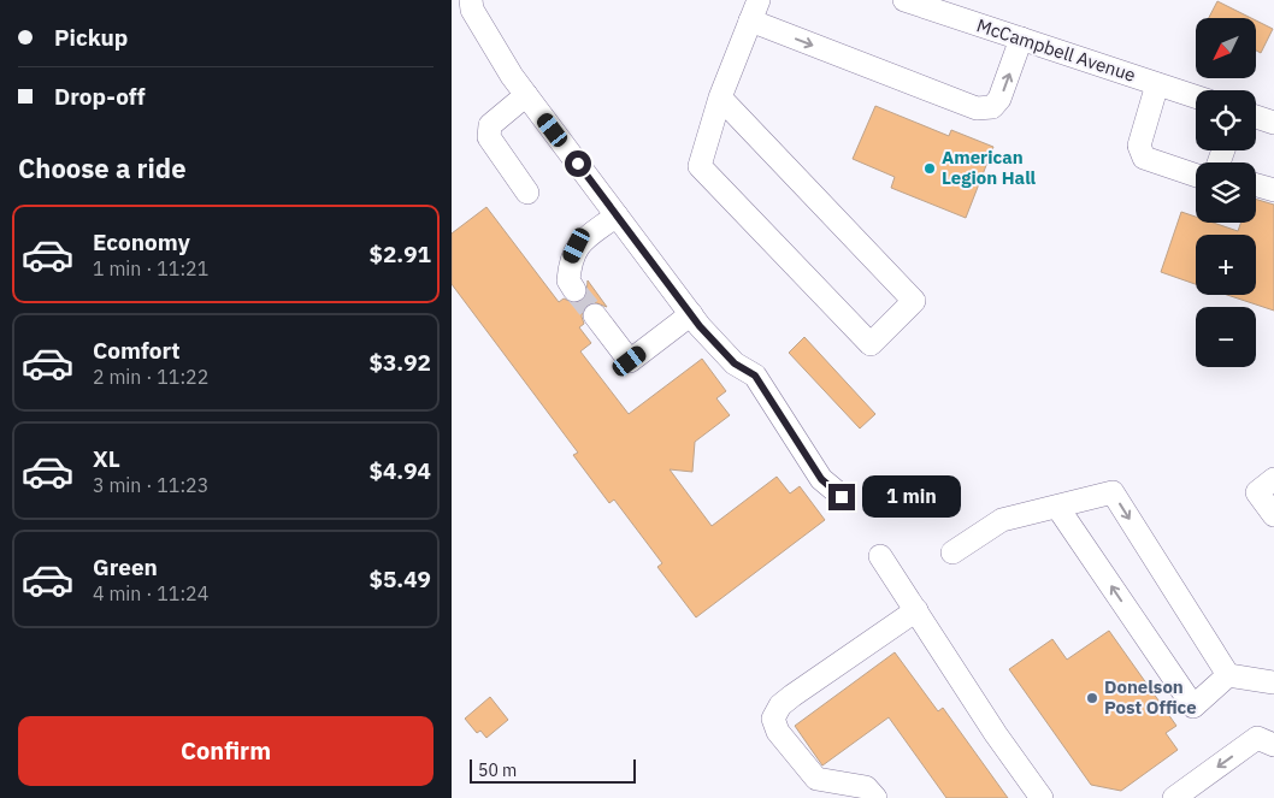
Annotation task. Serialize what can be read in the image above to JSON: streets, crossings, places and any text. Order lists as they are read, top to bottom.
{
  "streets": {
    "street": ["McCampbell Avenue"]
  },
  "places": ["American Legion Hall", "Donelson Post Office"],
  "scale_bar": "50 m",
  "north": "bottom left",
  "page": {
    "banner": ["Pickup", "Drop-off"],
    "map_buttons": ["+", "−"],
    "heading": "Choose a ride",
    "list": [
      {
        "name": "Economy",
        "note": "1 min · 11:21",
        "value": "$2.91"
      },
      {
        "name": "Comfort",
        "note": "2 min · 11:22",
        "value": "$3.92"
      },
      {
        "name": "XL",
        "note": "3 min · 11:23",
        "value": "$4.94"
      },
      {
        "name": "Green",
        "note": "4 min · 11:24",
        "value": "$5.49"
      }
    ],
    "bubble": "1 min",
    "buttons": "Confirm",
    "scale": "50 m"
  }
}
